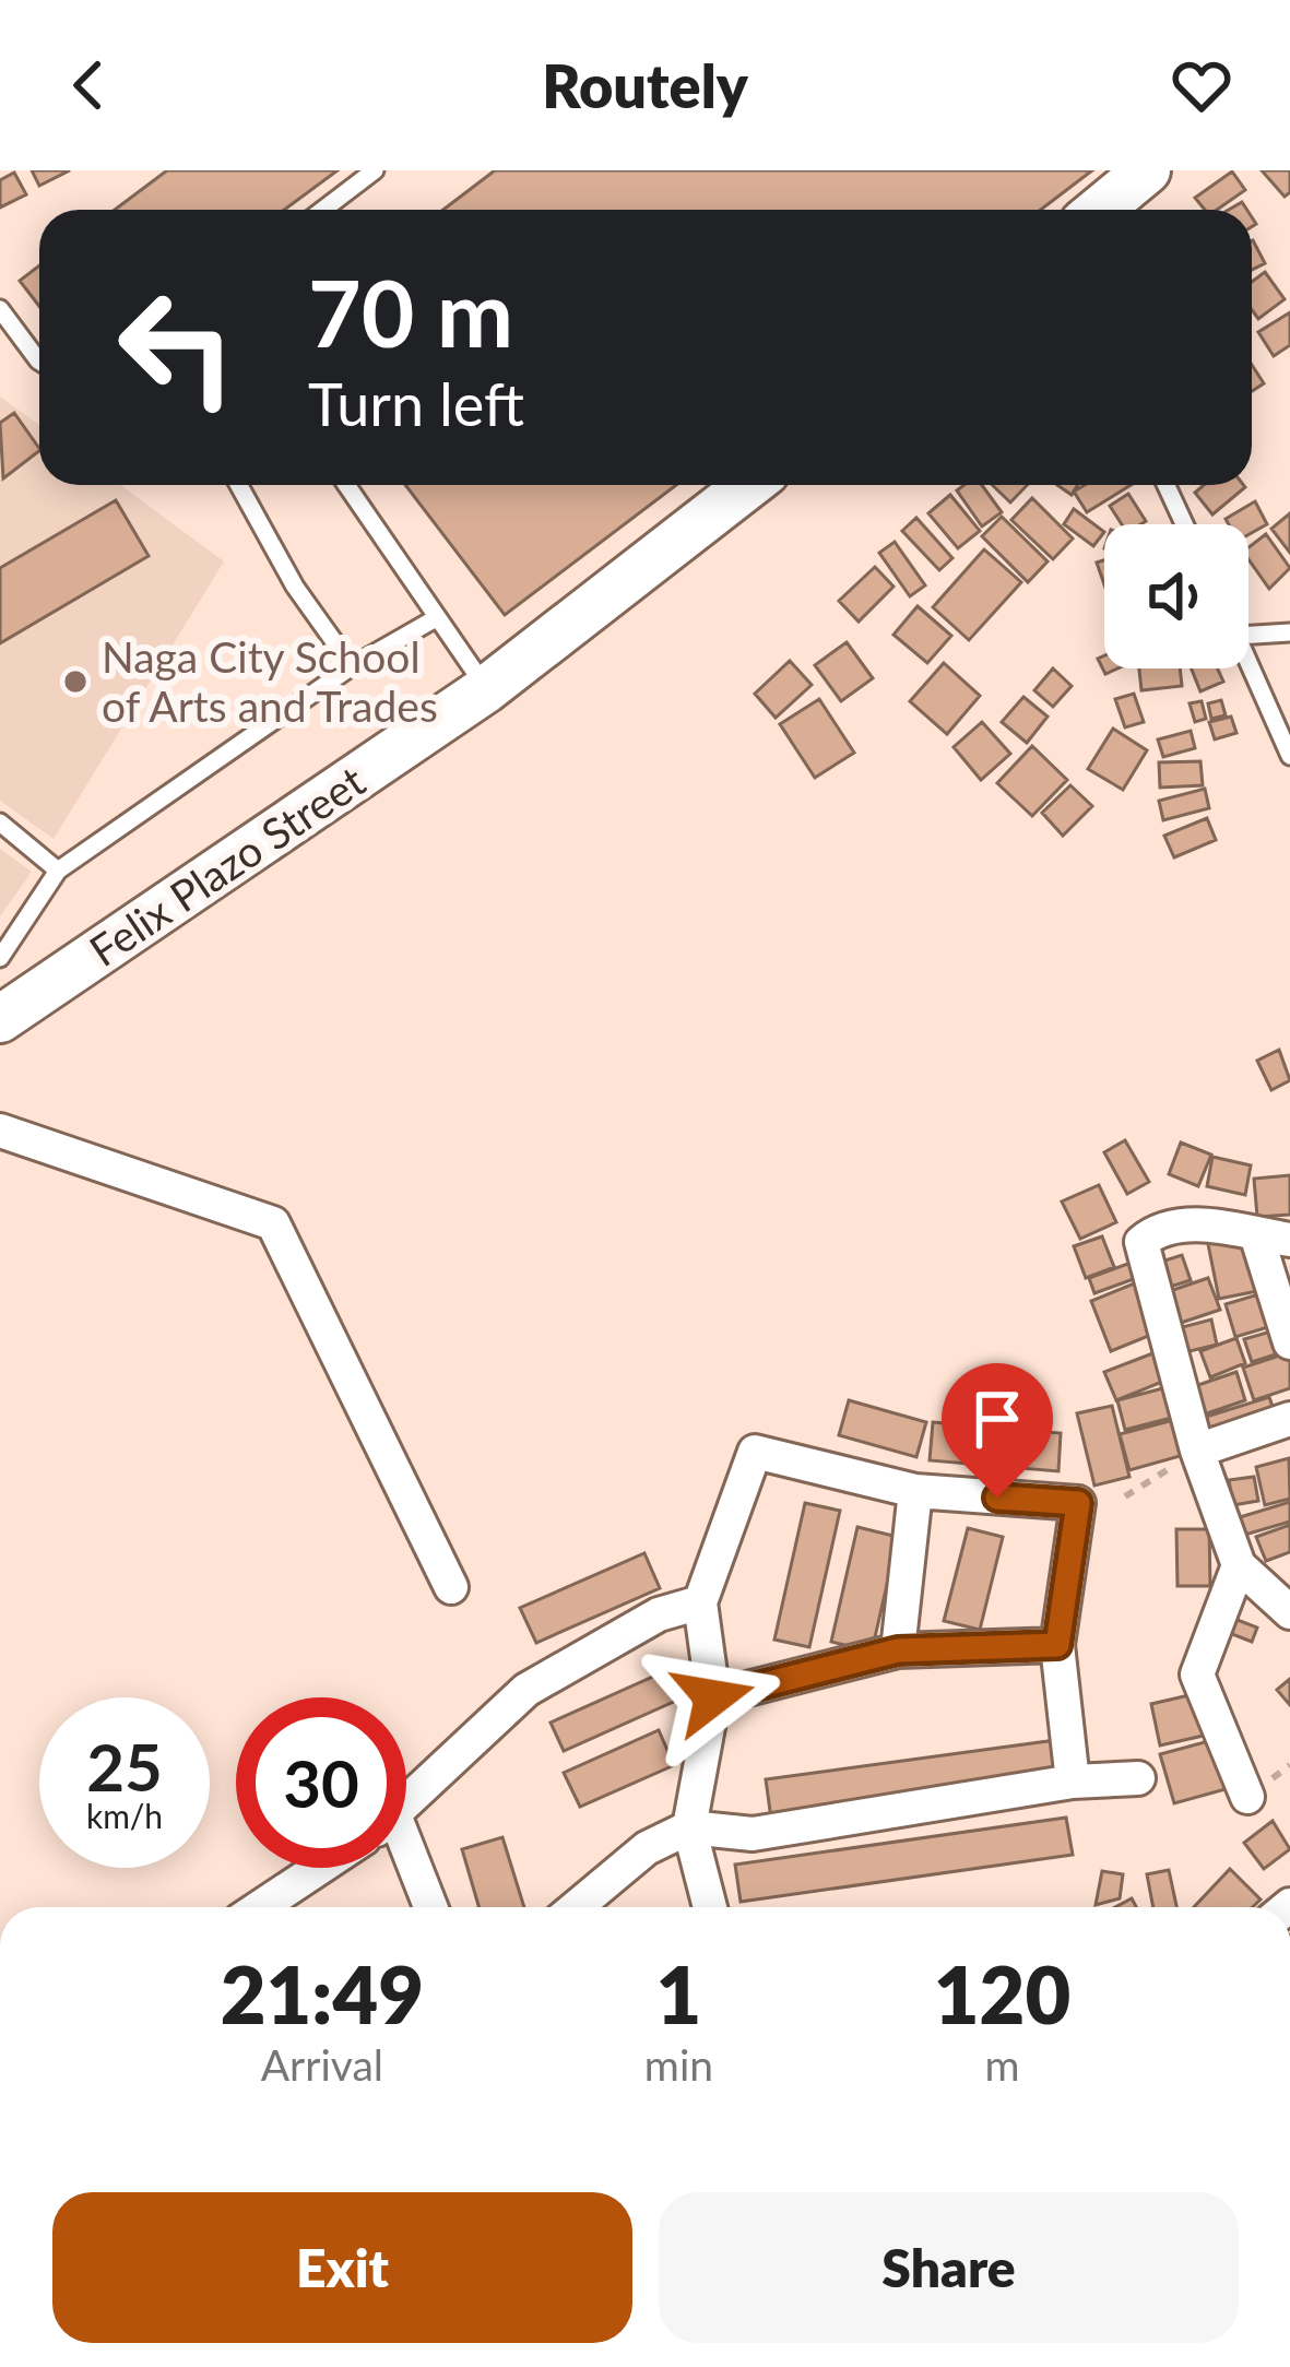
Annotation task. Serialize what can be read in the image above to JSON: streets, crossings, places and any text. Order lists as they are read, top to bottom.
{
  "streets": {
    "main road": ["Felix Plazo Street"]
  },
  "places": ["Naga City School of Arts and Trades"],
  "page": {
    "header": "Routely",
    "turn": ["70 m", "Turn left"],
    "speed": "25 km/h",
    "limit": "30",
    "eta": [
      "21:49",
      "Arrival",
      "1",
      "min",
      "120",
      "m"
    ],
    "buttons": ["Exit", "Share"]
  }
}
